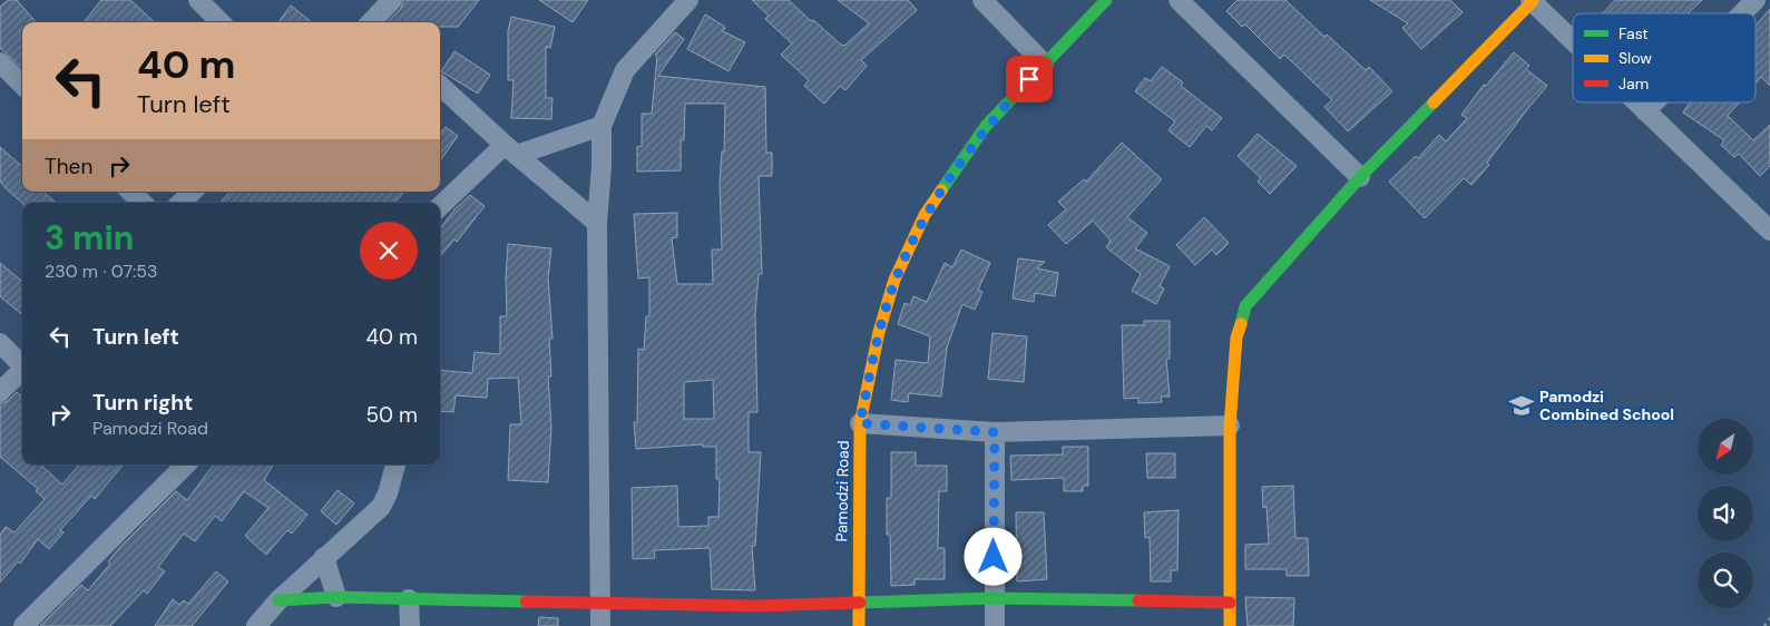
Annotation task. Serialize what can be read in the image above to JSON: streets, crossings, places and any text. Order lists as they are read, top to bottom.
{
  "streets": {
    "street": ["Pamodzi Road"]
  },
  "places": {
    "school or university": ["Pamodzi Combined School"]
  },
  "legend": ["Fast", "Slow", "Jam"],
  "north": "bottom left",
  "page": {
    "turn": ["40 m", "Turn left"],
    "then": "Then",
    "heading": ["3 min", "230 m · 07:53"],
    "list": [
      {
        "name": "Turn left",
        "value": "40 m"
      },
      {
        "name": "Turn right",
        "note": "Pamodzi Road",
        "value": "50 m"
      }
    ]
  }
}
